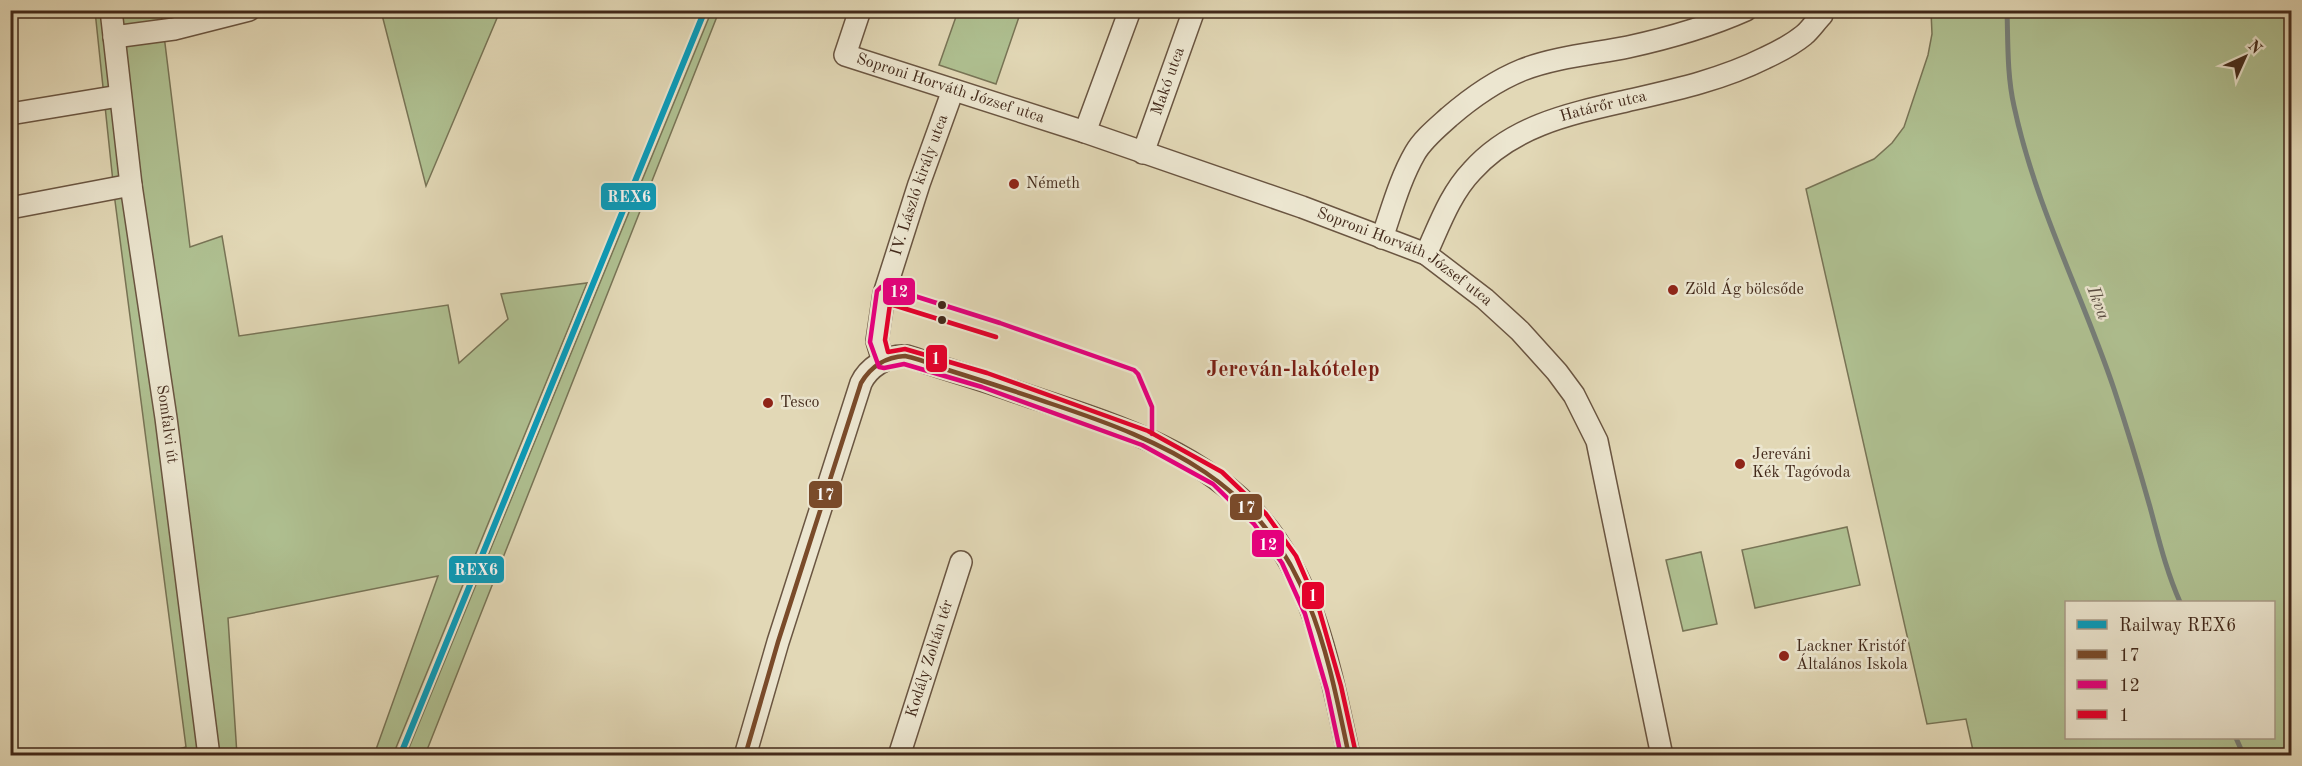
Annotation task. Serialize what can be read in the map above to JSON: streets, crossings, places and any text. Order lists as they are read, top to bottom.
{
  "streets": {
    "street": [
      "Makó utca",
      "Soproni Horváth József utca",
      "Határőr utca",
      "IV. László király utca",
      "Somfalvi út",
      "Kodály Zoltán tér"
    ]
  },
  "crossings": [
    ["Makó utca", "Soproni Horváth József utca"],
    ["Soproni Horváth József utca", "Határőr utca"],
    ["Soproni Horváth József utca", "IV. László király utca"]
  ],
  "districts": ["Jereván-lakótelep"],
  "water": ["Ikva"],
  "places": [
    "Németh",
    "Zöld Ág bölcsőde",
    "Tesco",
    "Jereváni Kék Tagóvoda",
    "Lackner Kristóf Általános Iskola"
  ],
  "lines": [
    "rail line REX6",
    "transit line 12",
    "transit line 1",
    "transit line 17"
  ],
  "legend": [
    "Railway REX6",
    "17",
    "12",
    "1"
  ],
  "north": "top right"
}
